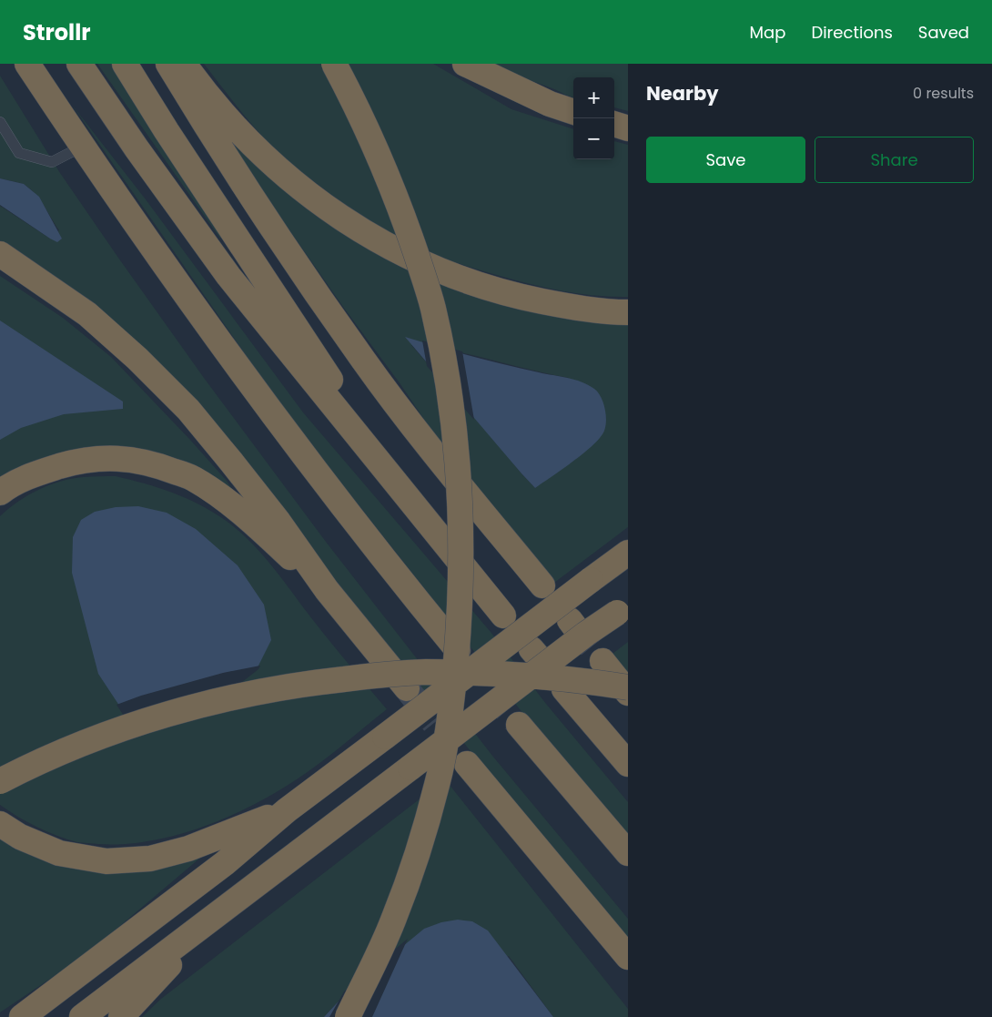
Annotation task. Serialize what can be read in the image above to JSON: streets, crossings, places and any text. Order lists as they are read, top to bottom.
{
  "page": {
    "header": "Strollr",
    "nav": ["Map", "Directions", "Saved"],
    "heading": ["Nearby", "0 results"],
    "map_buttons": ["+", "−"],
    "buttons": ["Save", "Share"]
  }
}
